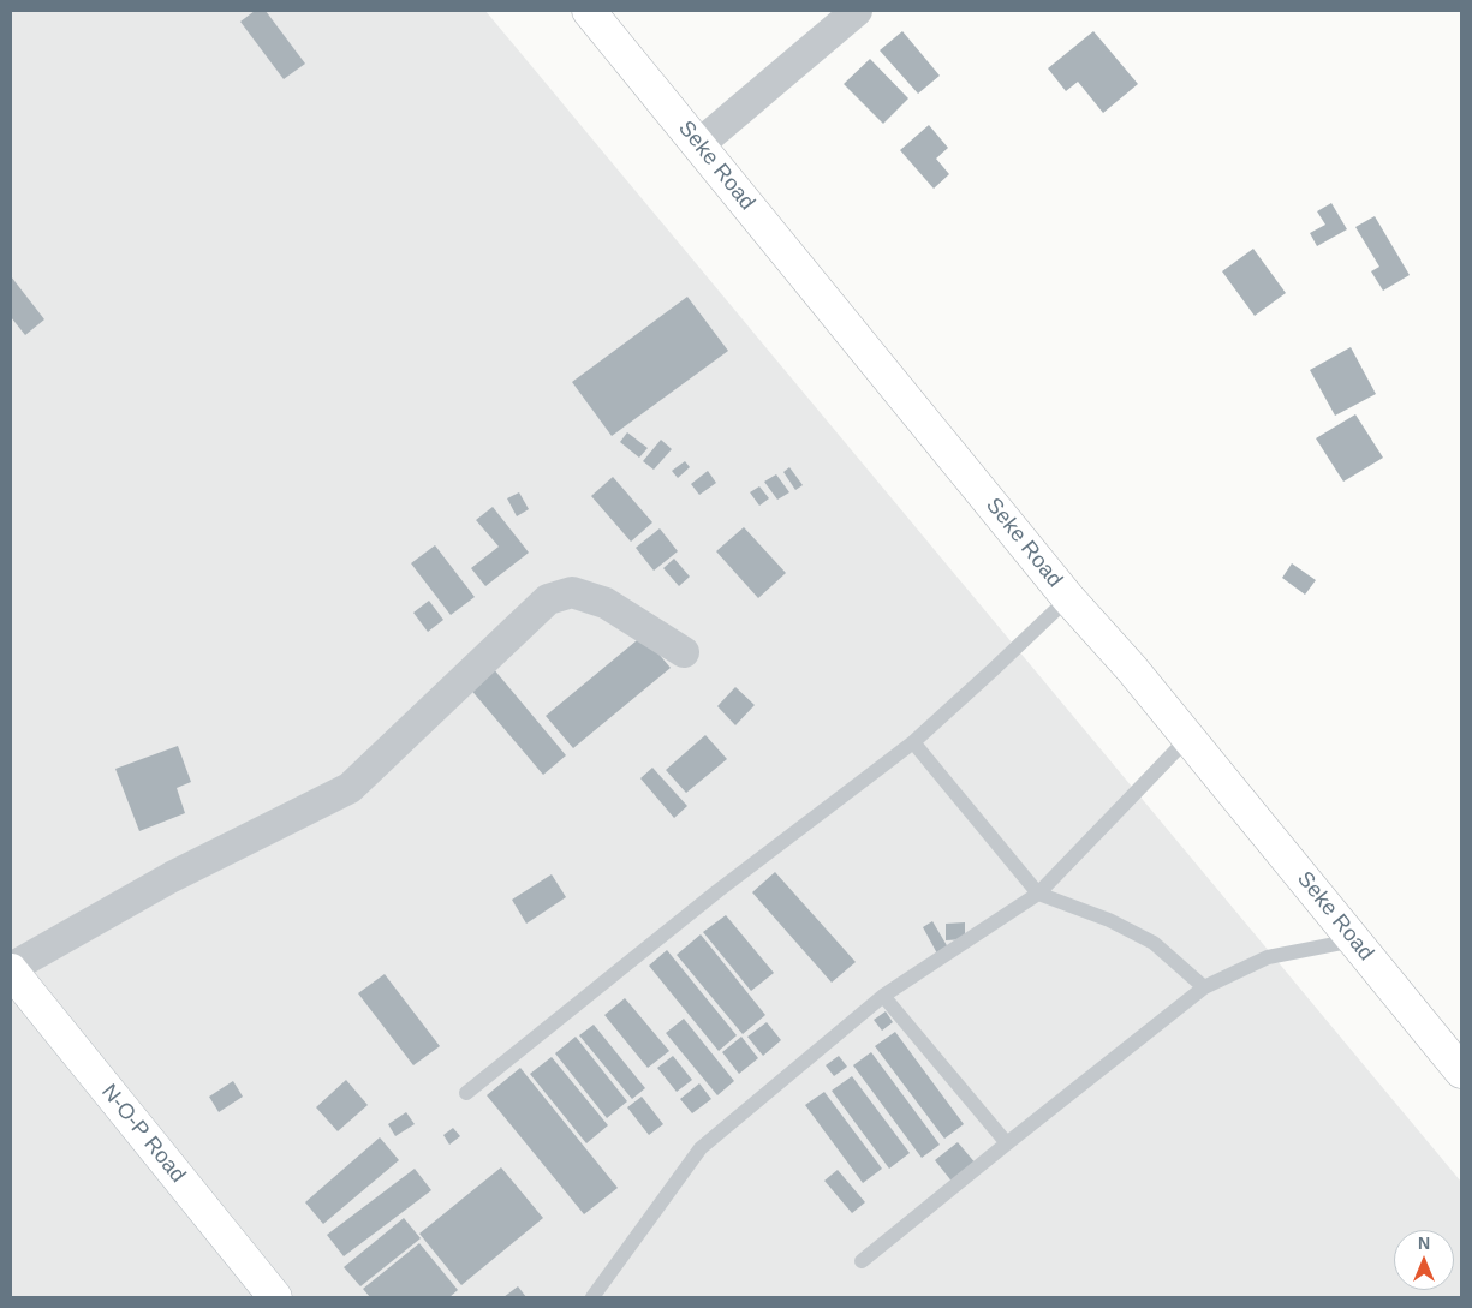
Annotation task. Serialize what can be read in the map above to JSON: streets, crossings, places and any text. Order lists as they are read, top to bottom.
{
  "streets": {
    "main road": ["Seke Road", "N-O-P Road"]
  },
  "north": "top"
}
